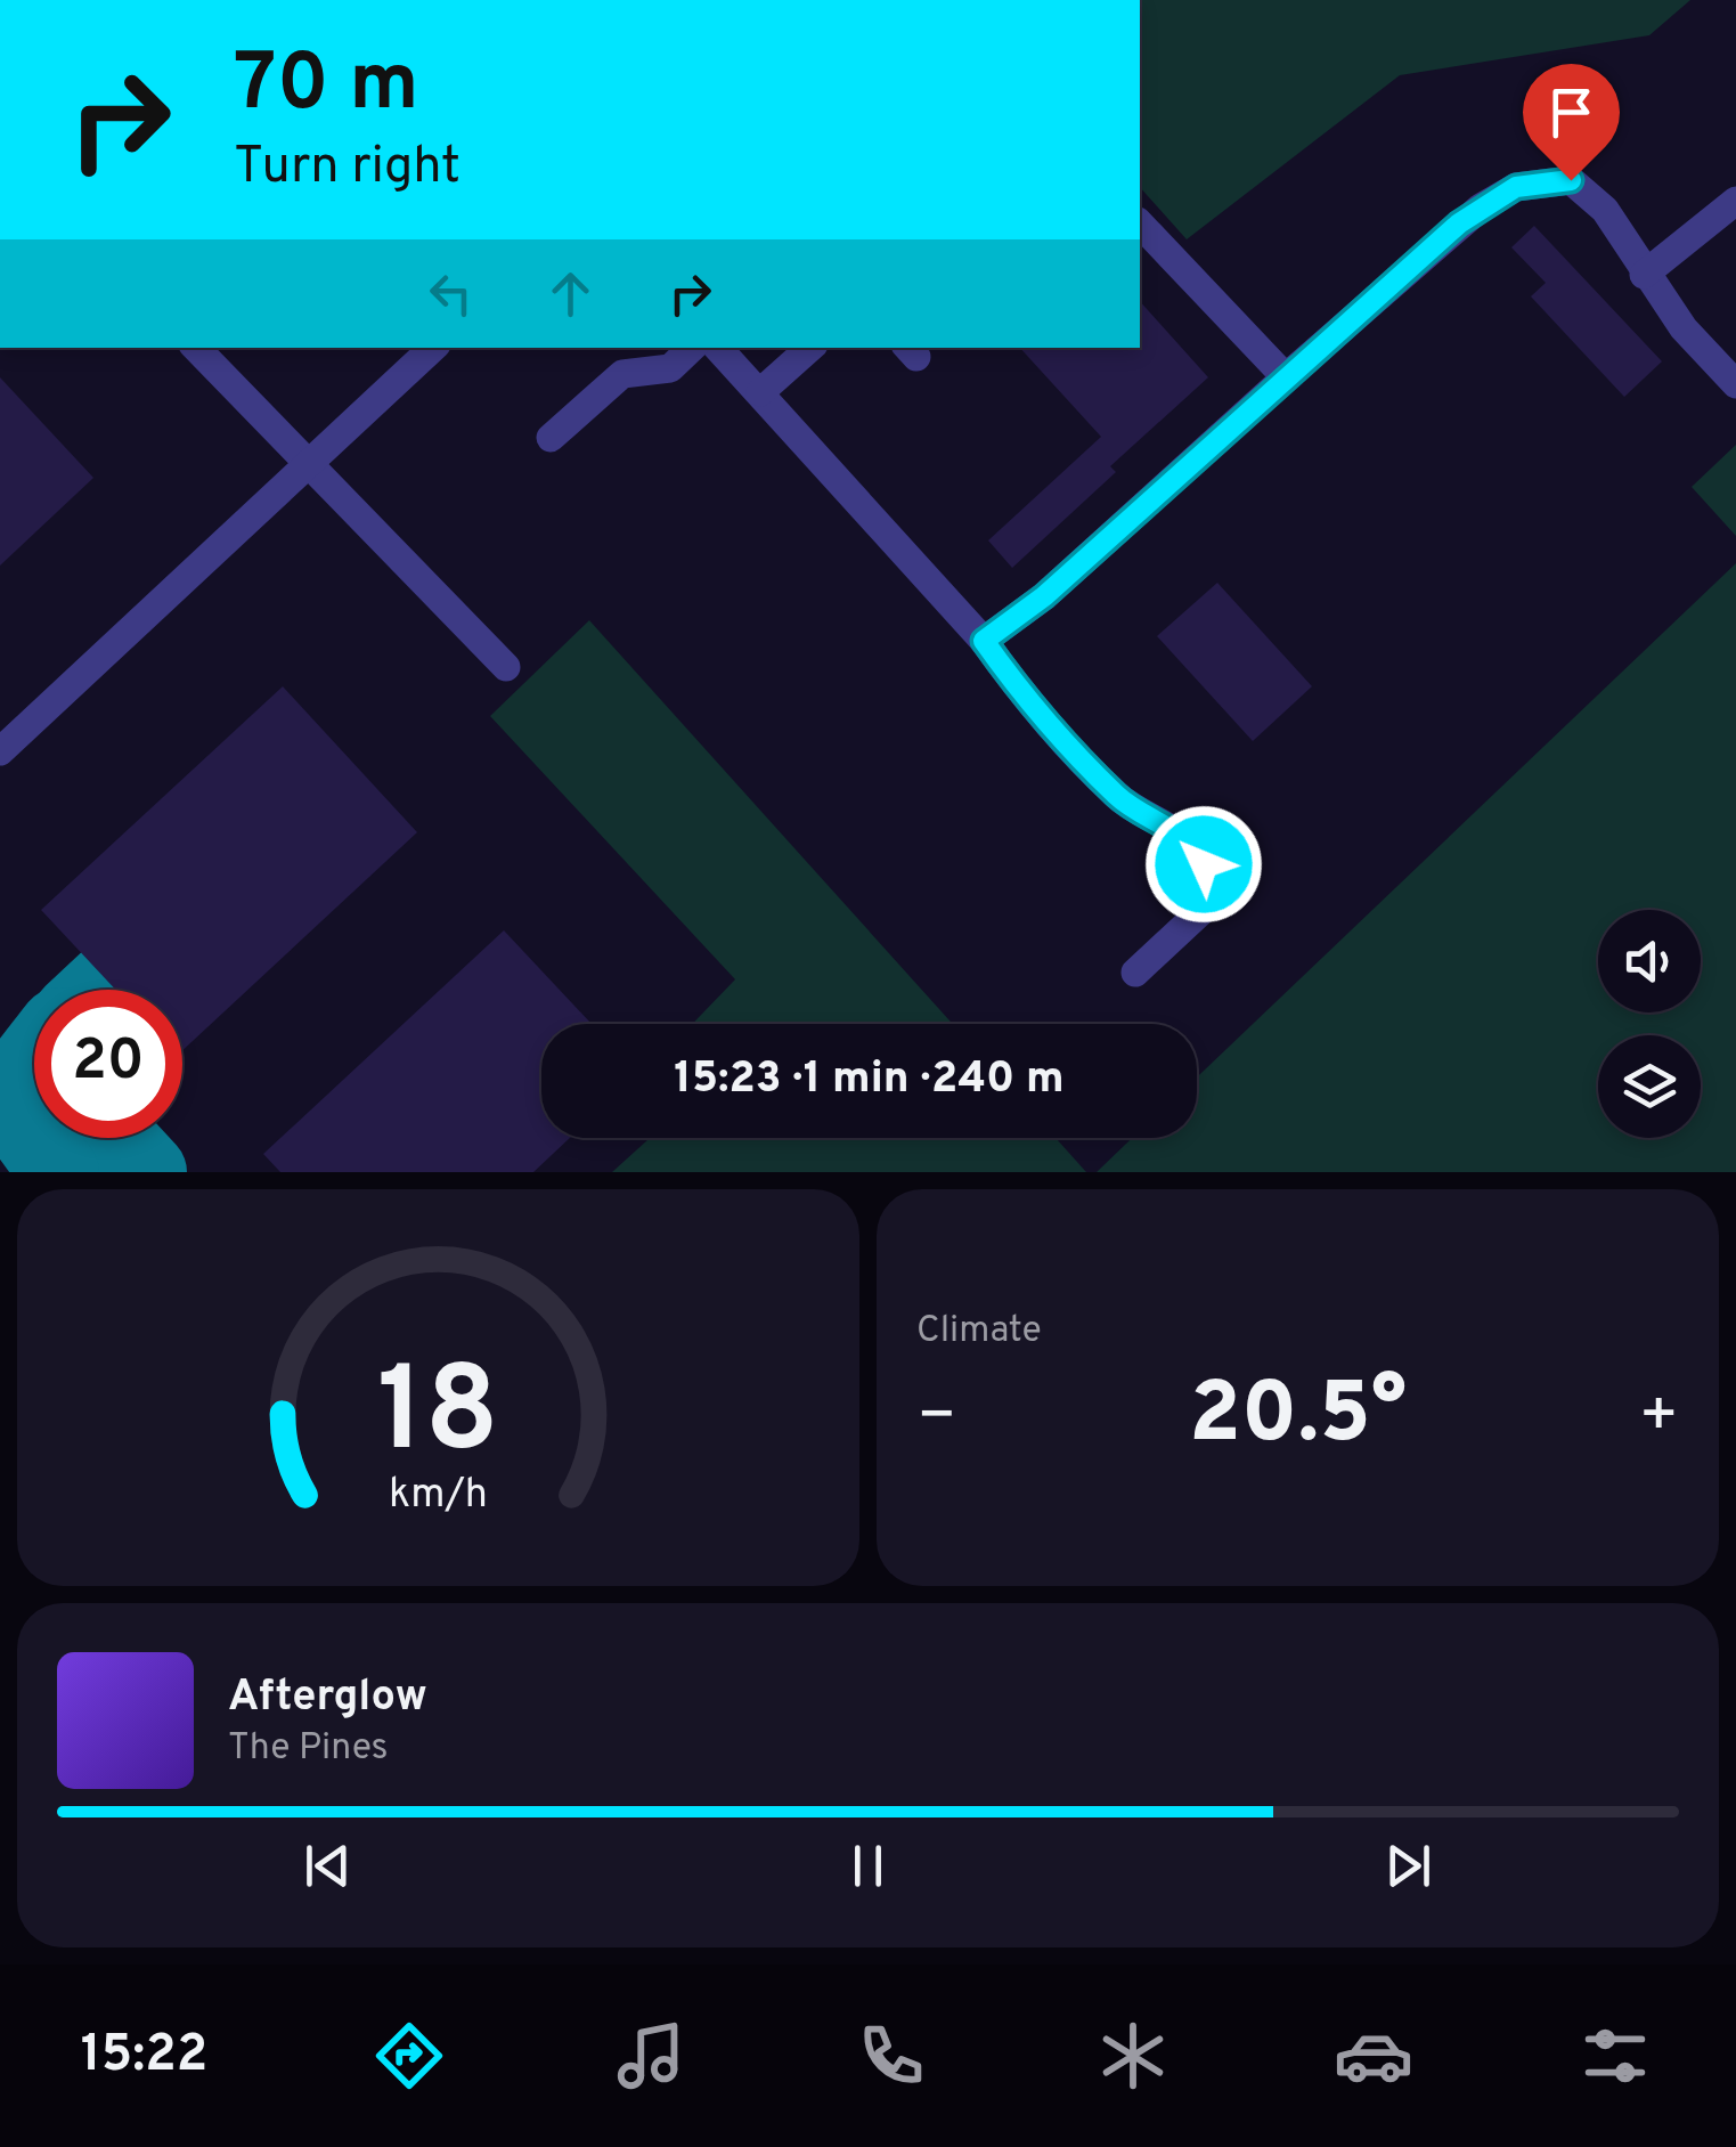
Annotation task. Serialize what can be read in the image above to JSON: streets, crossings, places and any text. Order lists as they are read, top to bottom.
{
  "page": {
    "turn": ["70 m", "Turn right"],
    "limit": "20",
    "trip": "15:23 · 1 min · 240 m",
    "tile": "Climate",
    "heat": ["−", "20.5°", "+"],
    "song": ["Afterglow", "The Pines"],
    "tabs": "15:22",
    "gauge": ["18", "km/h"]
  }
}
